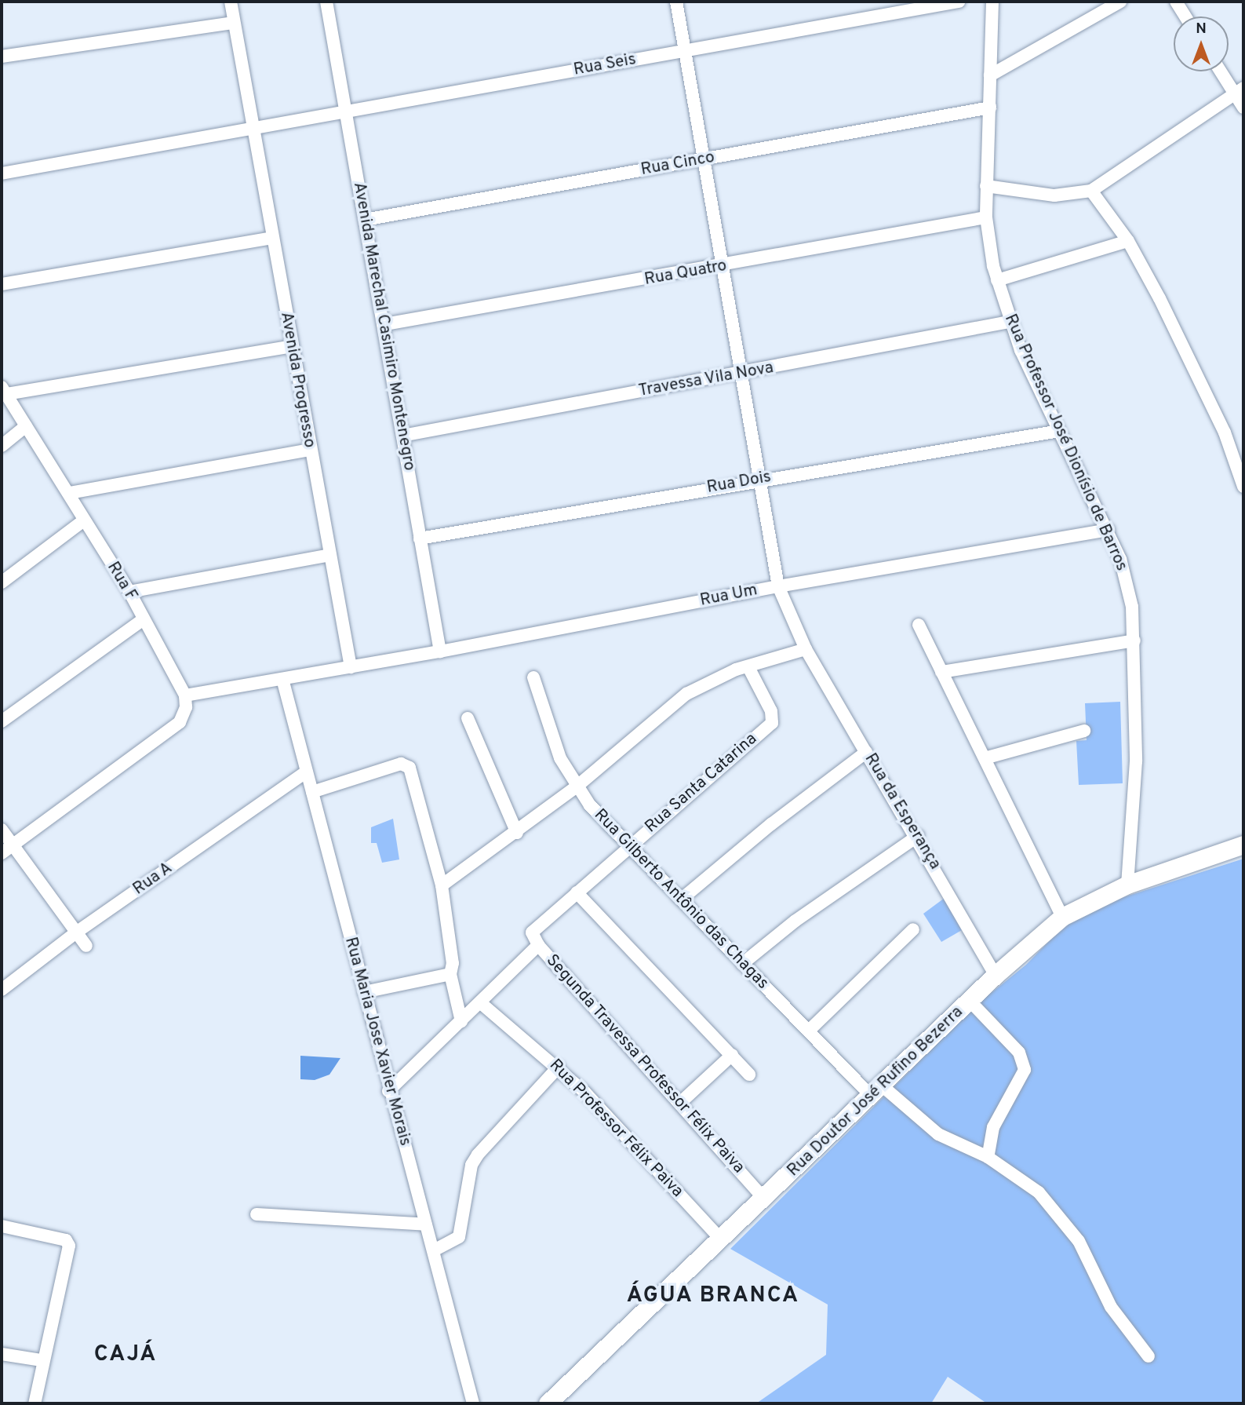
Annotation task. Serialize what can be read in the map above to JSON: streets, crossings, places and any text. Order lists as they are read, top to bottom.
{
  "streets": {
    "main road": ["Rua Doutor José Rufino Bezerra"],
    "street": [
      "Rua Seis",
      "Rua Cinco",
      "Rua Quatro",
      "Avenida Marechal Casimiro Montenegro",
      "Avenida Progresso",
      "Travessa Vila Nova",
      "Rua Professor José Dionísio de Barros",
      "Rua Dois",
      "Rua F",
      "Rua Um",
      "Rua Santa Catarina",
      "Rua da Esperança",
      "Rua A",
      "Rua Gilberto Antônio das Chagas",
      "Rua Maria Jose Xavier Morais",
      "Segunda Travessa Professor Félix Paiva",
      "Rua Professor Félix Paiva"
    ]
  },
  "crossings": [
    ["Rua Seis", "Avenida Marechal Casimiro Montenegro"],
    ["Rua Seis", "Avenida Progresso"],
    ["Rua Seis", "Rua da Esperança"],
    ["Rua Cinco", "Avenida Marechal Casimiro Montenegro"],
    ["Rua Cinco", "Rua Professor José Dionísio de Barros"],
    ["Rua Cinco", "Rua da Esperança"],
    ["Rua Quatro", "Avenida Marechal Casimiro Montenegro"],
    ["Rua Quatro", "Rua Professor José Dionísio de Barros"],
    ["Rua Quatro", "Rua da Esperança"],
    ["Avenida Marechal Casimiro Montenegro", "Travessa Vila Nova"],
    ["Avenida Marechal Casimiro Montenegro", "Rua Dois"],
    ["Avenida Marechal Casimiro Montenegro", "Rua Um"],
    ["Avenida Progresso", "Rua Um"],
    ["Travessa Vila Nova", "Rua Professor José Dionísio de Barros"],
    ["Travessa Vila Nova", "Rua da Esperança"],
    ["Rua Professor José Dionísio de Barros", "Rua Dois"],
    ["Rua Professor José Dionísio de Barros", "Rua Um"],
    ["Rua Professor José Dionísio de Barros", "Rua Doutor José Rufino Bezerra"],
    ["Rua Dois", "Rua da Esperança"],
    ["Rua Um", "Rua da Esperança"],
    ["Rua Um", "Rua Maria Jose Xavier Morais"],
    ["Rua Santa Catarina", "Rua Gilberto Antônio das Chagas"],
    ["Rua Santa Catarina", "Segunda Travessa Professor Félix Paiva"],
    ["Rua da Esperança", "Rua Doutor José Rufino Bezerra"],
    ["Rua A", "Rua Maria Jose Xavier Morais"],
    ["Rua Gilberto Antônio das Chagas", "Rua Doutor José Rufino Bezerra"],
    ["Segunda Travessa Professor Félix Paiva", "Rua Doutor José Rufino Bezerra"],
    ["Rua Doutor José Rufino Bezerra", "Rua Professor Félix Paiva"]
  ],
  "districts": ["ÁGUA BRANCA", "CAJÁ"],
  "north": "top"
}
